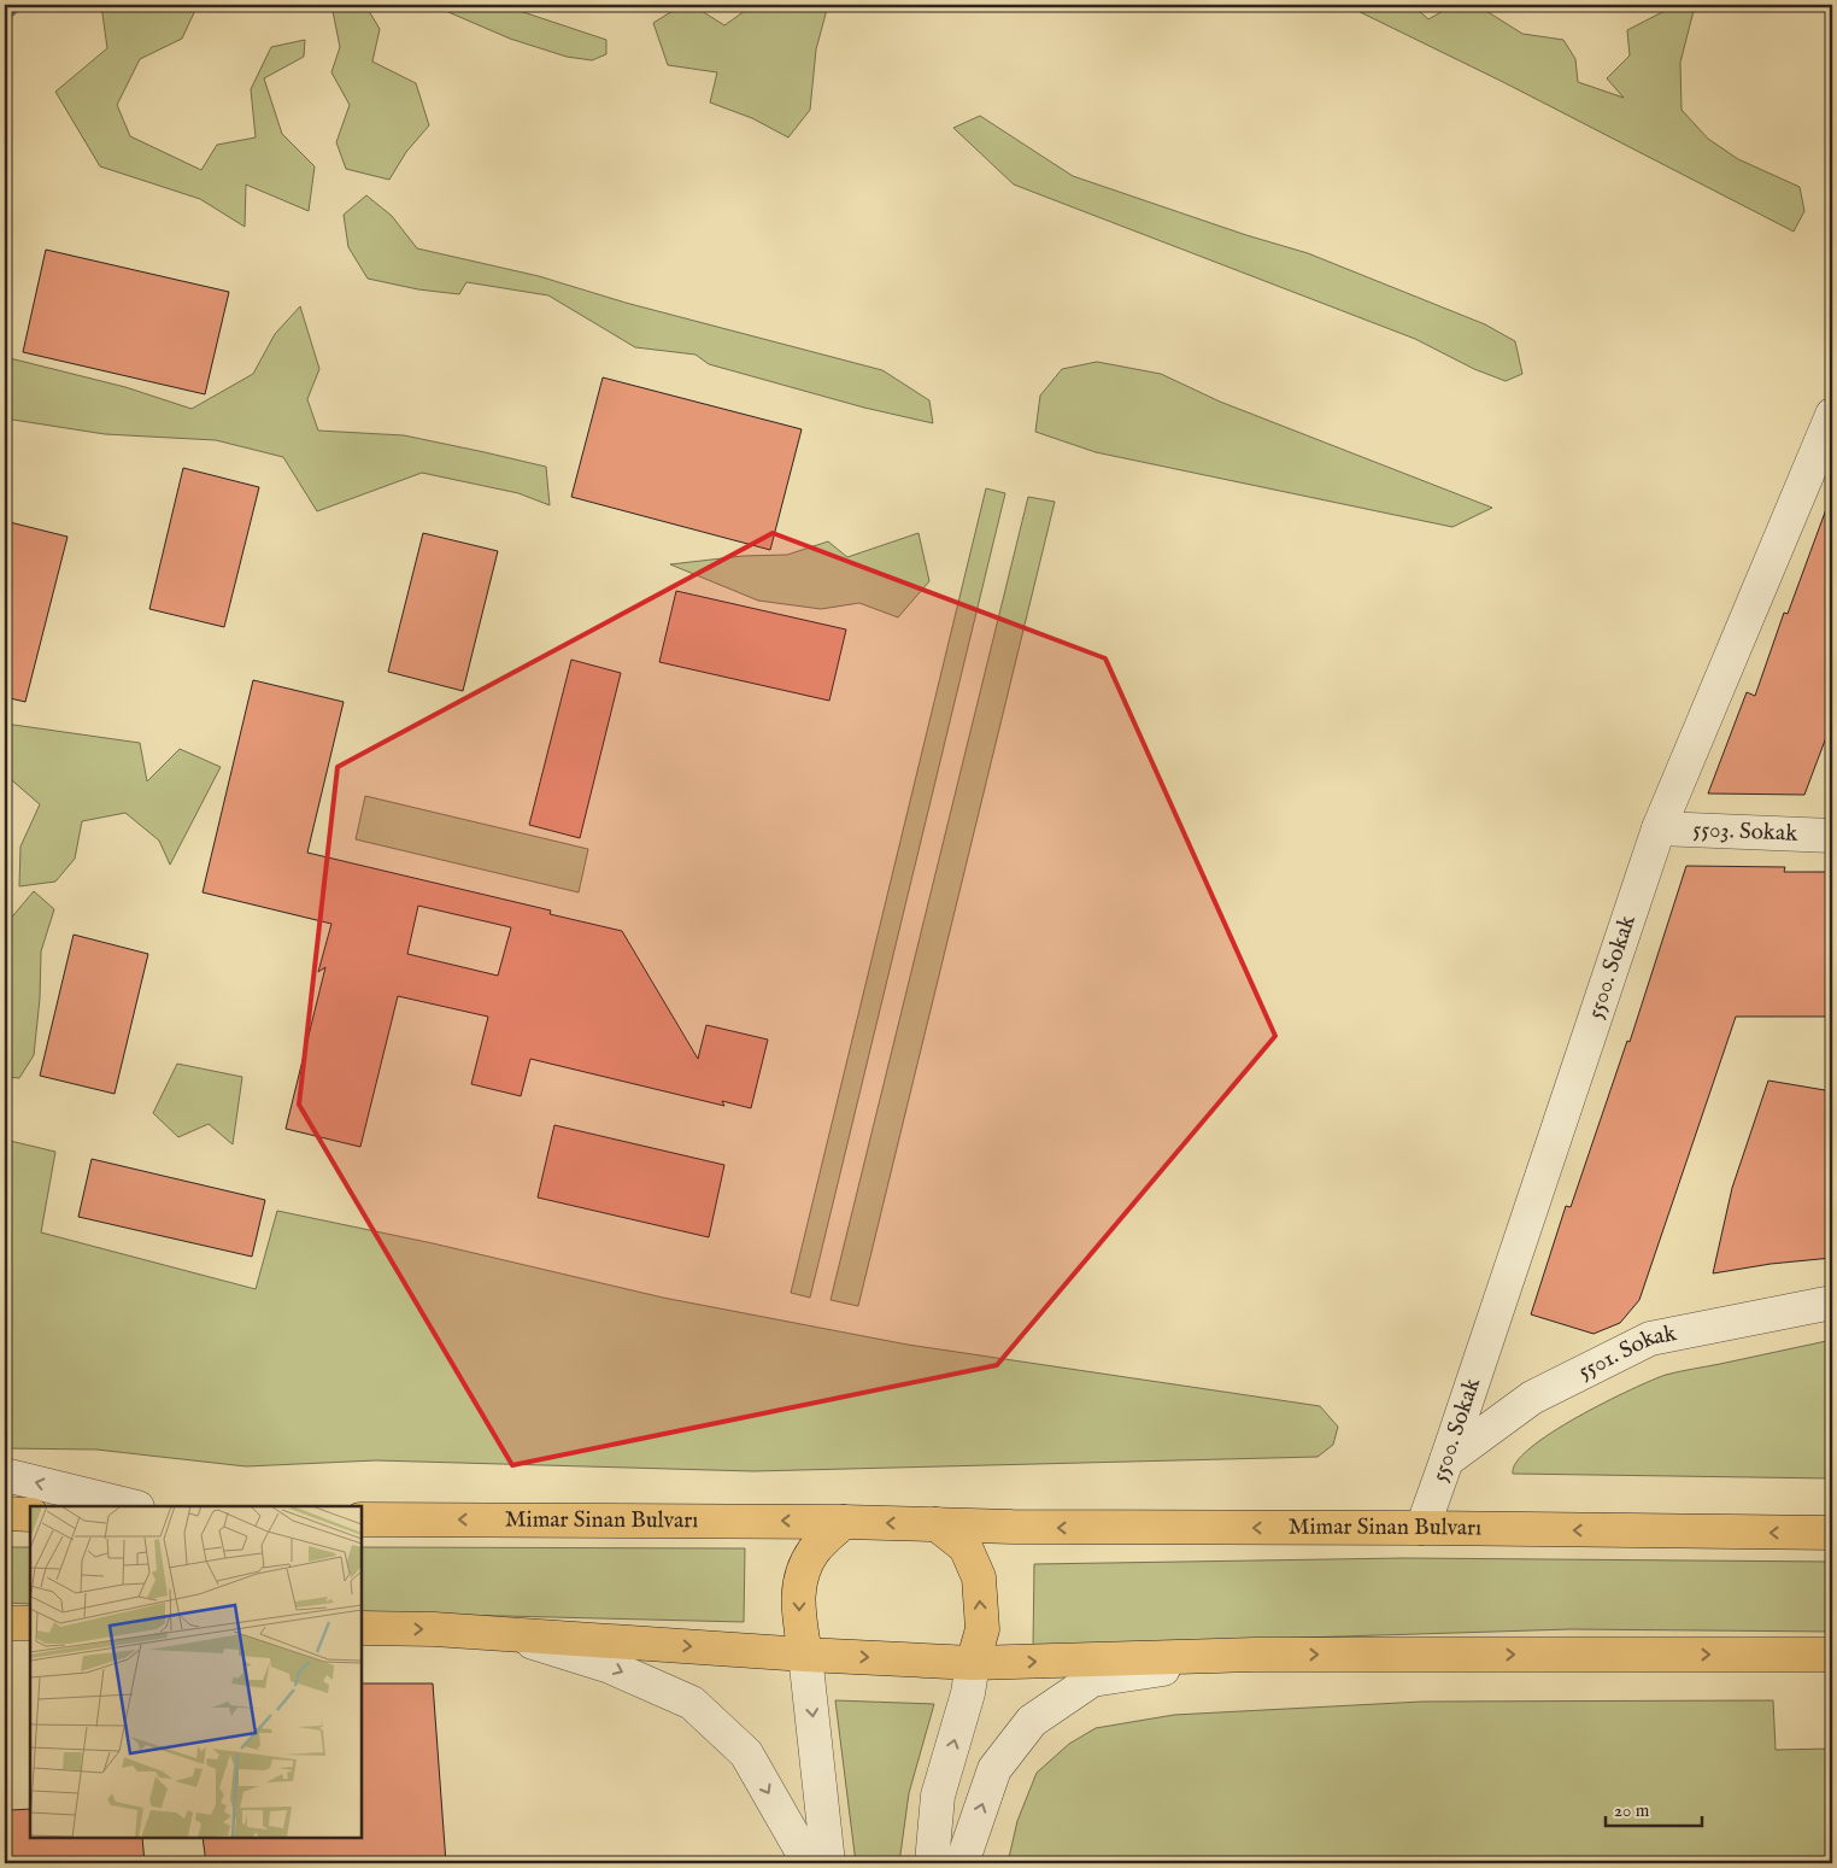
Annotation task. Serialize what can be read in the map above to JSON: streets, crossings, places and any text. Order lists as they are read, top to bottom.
{
  "streets": {
    "highway": ["Mimar Sinan Bulvarı"],
    "street": ["5503. Sokak", "5500. Sokak", "5501. Sokak"]
  },
  "crossings": [
    ["5503. Sokak", "5500. Sokak"],
    ["5500. Sokak", "5501. Sokak"],
    ["5500. Sokak", "Mimar Sinan Bulvarı"]
  ],
  "scale_bar": "20 m"
}
